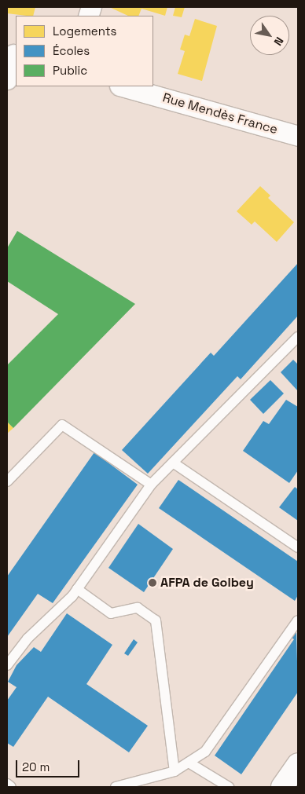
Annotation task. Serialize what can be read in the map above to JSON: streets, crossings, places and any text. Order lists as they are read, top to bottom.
{
  "streets": {
    "street": ["Rue Mendès France"]
  },
  "places": ["AFPA de Golbey"],
  "legend": ["Logements", "Écoles", "Public"],
  "scale_bar": "20 m",
  "north": "bottom right"
}
